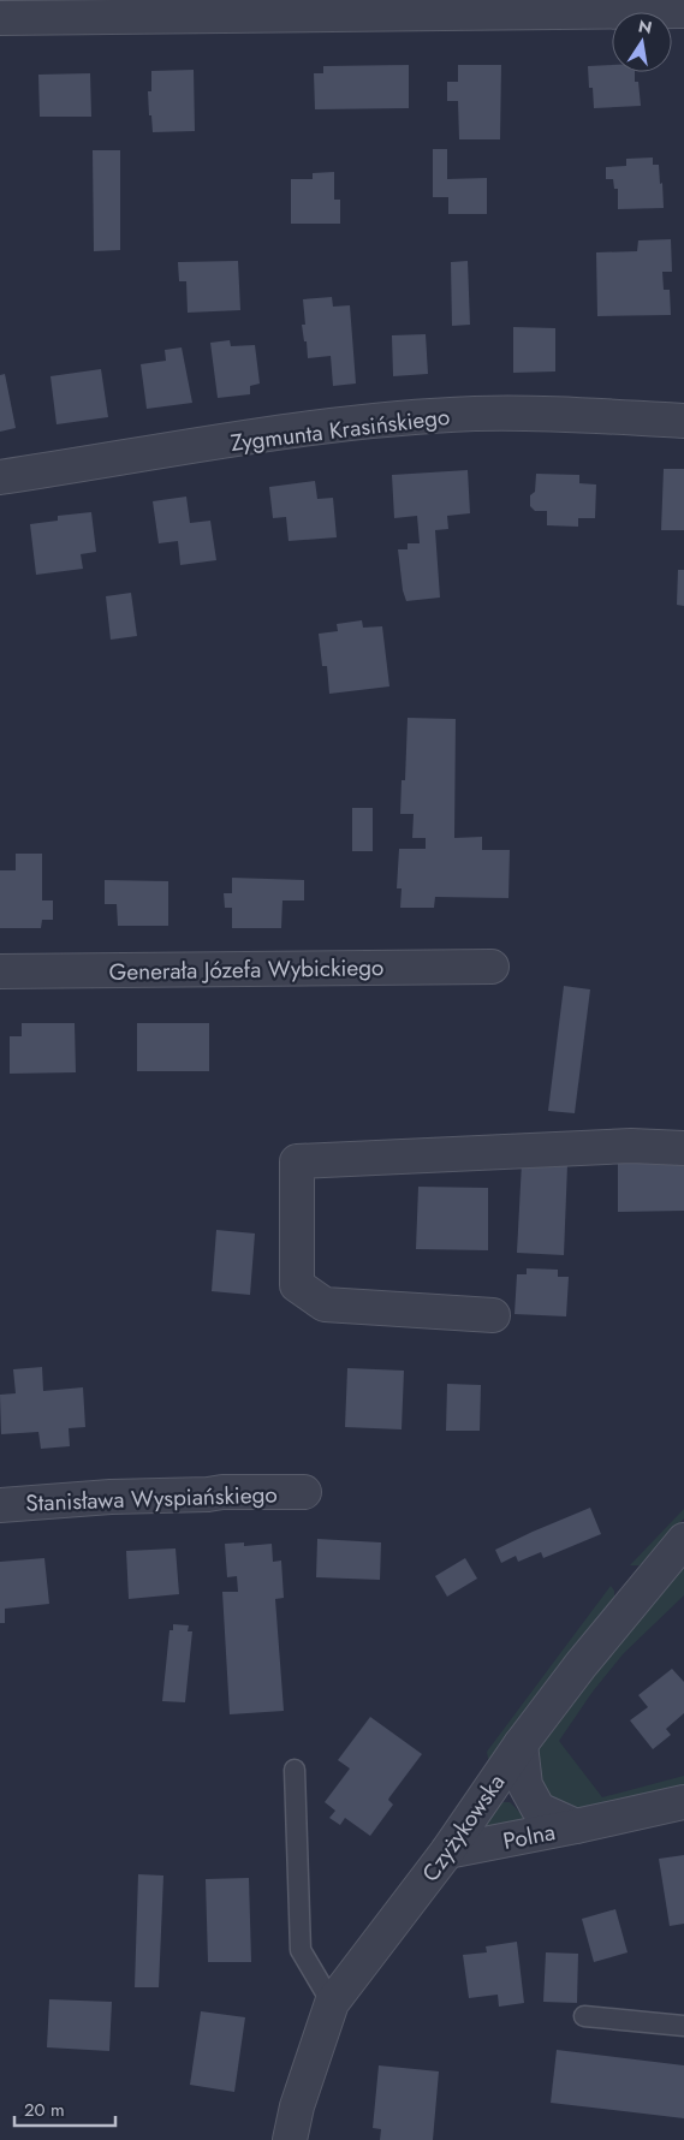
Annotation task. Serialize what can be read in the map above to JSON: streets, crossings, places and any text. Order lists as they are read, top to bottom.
{
  "streets": {
    "street": [
      "Zygmunta Krasińskiego",
      "Generała Józefa Wybickiego",
      "Stanisława Wyspiańskiego",
      "Czyżykowska",
      "Polna"
    ]
  },
  "crossings": [
    ["Czyżykowska", "Polna"]
  ],
  "scale_bar": "20 m",
  "north": "top"
}
